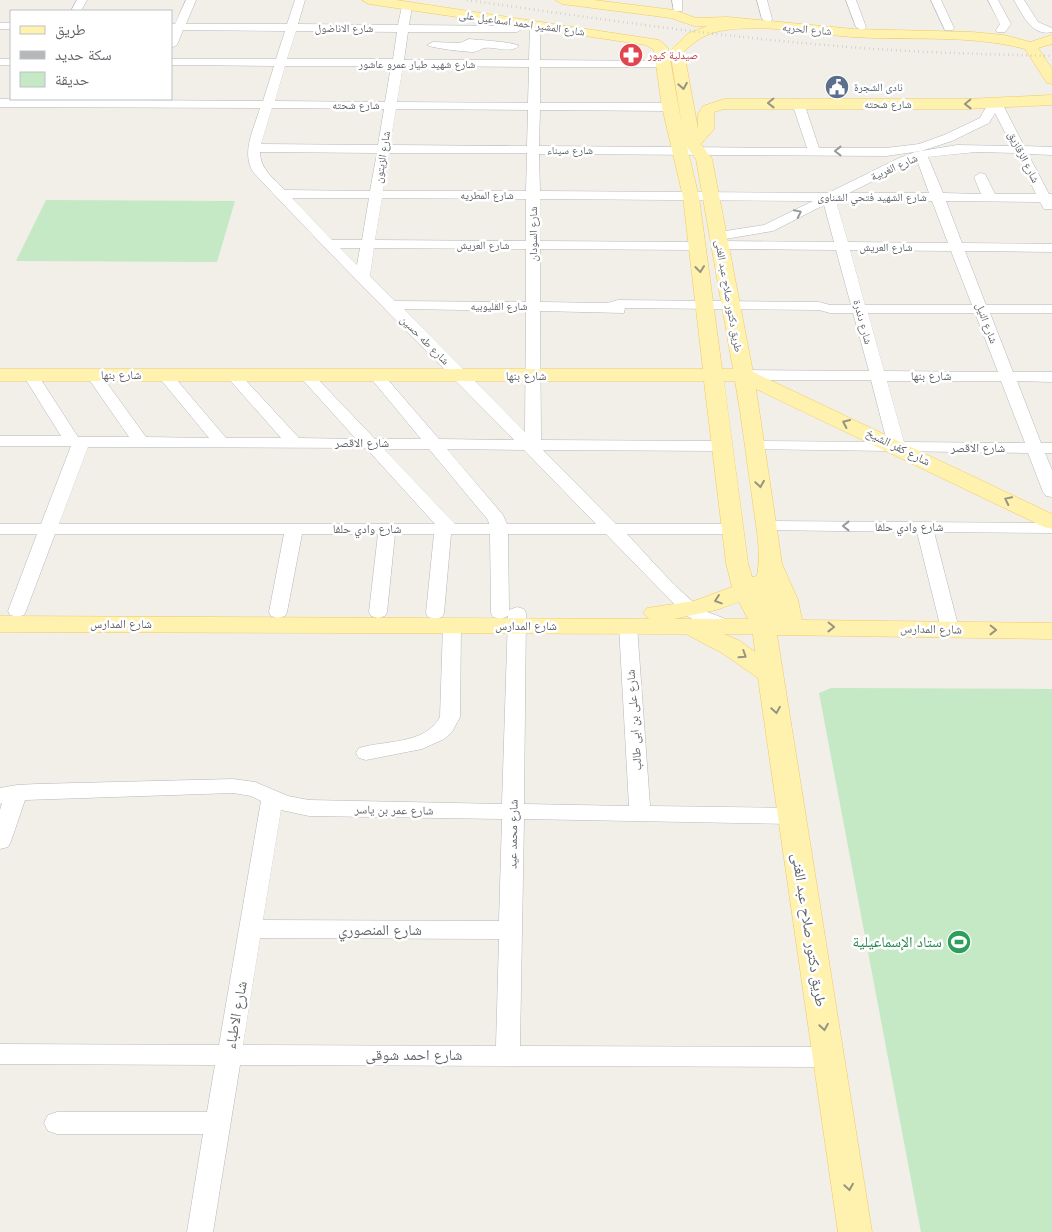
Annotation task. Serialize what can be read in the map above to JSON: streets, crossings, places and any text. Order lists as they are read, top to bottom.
{
  "streets": {
    "main road": [
      "شارع المشير احمد اسماعيل على",
      "شارع الحريه",
      "شارع شحته",
      "طريق دكتور صلاح عبد الغنى",
      "شارع بنها",
      "شارع كفر الشيخ",
      "شارع المدارس"
    ],
    "street": [
      "شارع الاناضول",
      "شارع شهيد طيار عمرو عاشور",
      "شارع سيناء",
      "شارع الزيتون",
      "شارع الزقازيق",
      "شارع الغربية",
      "شارع المطريه",
      "شارع الشهيد فتحي الشناوى",
      "شارع السودان",
      "شارع العريش",
      "شارع القليوبيه",
      "شارع دندرة",
      "شارع النيل",
      "شارع طه حسين",
      "شارع الاقصر",
      "شارع وادي حلفا",
      "شارع على بن ابى طالب",
      "شارع عمر بن ياسر",
      "شارع محمد عيد",
      "شارع المنصوري",
      "شارع الاطباء",
      "شارع احمد شوقى"
    ]
  },
  "crossings": [
    ["شارع المشير احمد اسماعيل على", "شارع الزيتون"],
    ["شارع المشير احمد اسماعيل على", "شارع السودان"],
    ["شارع المشير احمد اسماعيل على", "طريق دكتور صلاح عبد الغنى"],
    ["شارع الاناضول", "شارع الزيتون"],
    ["شارع شهيد طيار عمرو عاشور", "شارع الزيتون"],
    ["شارع شهيد طيار عمرو عاشور", "شارع السودان"],
    ["شارع شهيد طيار عمرو عاشور", "طريق دكتور صلاح عبد الغنى"],
    ["شارع شحته", "شارع سيناء"],
    ["شارع شحته", "شارع الزيتون"],
    ["شارع شحته", "شارع الزقازيق"],
    ["شارع شحته", "شارع الغربية"],
    ["شارع شحته", "شارع السودان"],
    ["شارع شحته", "طريق دكتور صلاح عبد الغنى"],
    ["شارع سيناء", "شارع الزيتون"],
    ["شارع سيناء", "شارع الغربية"],
    ["شارع سيناء", "شارع السودان"],
    ["شارع سيناء", "طريق دكتور صلاح عبد الغنى"],
    ["شارع سيناء", "شارع طه حسين"],
    ["شارع الزيتون", "شارع المطريه"],
    ["شارع الزيتون", "شارع العريش"],
    ["شارع الزيتون", "شارع طه حسين"],
    ["شارع الزقازيق", "شارع الغربية"],
    ["شارع الزقازيق", "شارع الشهيد فتحي الشناوى"],
    ["شارع الغربية", "شارع الشهيد فتحي الشناوى"],
    ["شارع الغربية", "شارع العريش"],
    ["شارع الغربية", "طريق دكتور صلاح عبد الغنى"],
    ["شارع الغربية", "شارع دندرة"],
    ["شارع الغربية", "شارع النيل"],
    ["شارع المطريه", "شارع الشهيد فتحي الشناوى"],
    ["شارع المطريه", "شارع السودان"],
    ["شارع المطريه", "طريق دكتور صلاح عبد الغنى"],
    ["شارع المطريه", "شارع طه حسين"],
    ["شارع الشهيد فتحي الشناوى", "طريق دكتور صلاح عبد الغنى"],
    ["شارع الشهيد فتحي الشناوى", "شارع دندرة"],
    ["شارع الشهيد فتحي الشناوى", "شارع النيل"],
    ["شارع السودان", "شارع العريش"],
    ["شارع السودان", "شارع القليوبيه"],
    ["شارع السودان", "شارع طه حسين"],
    ["شارع السودان", "شارع بنها"],
    ["شارع السودان", "شارع الاقصر"],
    ["شارع العريش", "طريق دكتور صلاح عبد الغنى"],
    ["شارع العريش", "شارع دندرة"],
    ["شارع العريش", "شارع النيل"],
    ["شارع العريش", "شارع طه حسين"],
    ["طريق دكتور صلاح عبد الغنى", "شارع القليوبيه"],
    ["طريق دكتور صلاح عبد الغنى", "شارع بنها"],
    ["طريق دكتور صلاح عبد الغنى", "شارع الاقصر"],
    ["طريق دكتور صلاح عبد الغنى", "شارع كفر الشيخ"],
    ["طريق دكتور صلاح عبد الغنى", "شارع وادي حلفا"],
    ["طريق دكتور صلاح عبد الغنى", "شارع المدارس"],
    ["طريق دكتور صلاح عبد الغنى", "شارع عمر بن ياسر"],
    ["طريق دكتور صلاح عبد الغنى", "شارع احمد شوقى"],
    ["شارع القليوبيه", "شارع طه حسين"],
    ["شارع دندرة", "شارع بنها"],
    ["شارع دندرة", "شارع الاقصر"],
    ["شارع دندرة", "شارع كفر الشيخ"],
    ["شارع النيل", "شارع بنها"],
    ["شارع النيل", "شارع الاقصر"],
    ["شارع طه حسين", "شارع بنها"],
    ["شارع طه حسين", "شارع الاقصر"],
    ["شارع طه حسين", "شارع وادي حلفا"],
    ["شارع طه حسين", "شارع المدارس"],
    ["شارع بنها", "شارع كفر الشيخ"],
    ["شارع الاقصر", "شارع كفر الشيخ"],
    ["شارع وادي حلفا", "شارع محمد عيد"],
    ["شارع المدارس", "شارع على بن ابى طالب"],
    ["شارع المدارس", "شارع محمد عيد"],
    ["شارع على بن ابى طالب", "شارع عمر بن ياسر"],
    ["شارع عمر بن ياسر", "شارع محمد عيد"],
    ["شارع عمر بن ياسر", "شارع الاطباء"],
    ["شارع محمد عيد", "شارع المنصوري"],
    ["شارع محمد عيد", "شارع احمد شوقى"],
    ["شارع المنصوري", "شارع الاطباء"],
    ["شارع الاطباء", "شارع احمد شوقى"]
  ],
  "one_way": ["طريق دكتور صلاح عبد الغنى", "شارع كفر الشيخ"],
  "places": {
    "pharmacy": ["صيدلية كيور"],
    "public building": ["نادى الشجرة"],
    "sports": ["ستاد الإسماعيلية"]
  },
  "legend": ["طريق", "سكة حديد", "حديقة"]
}
